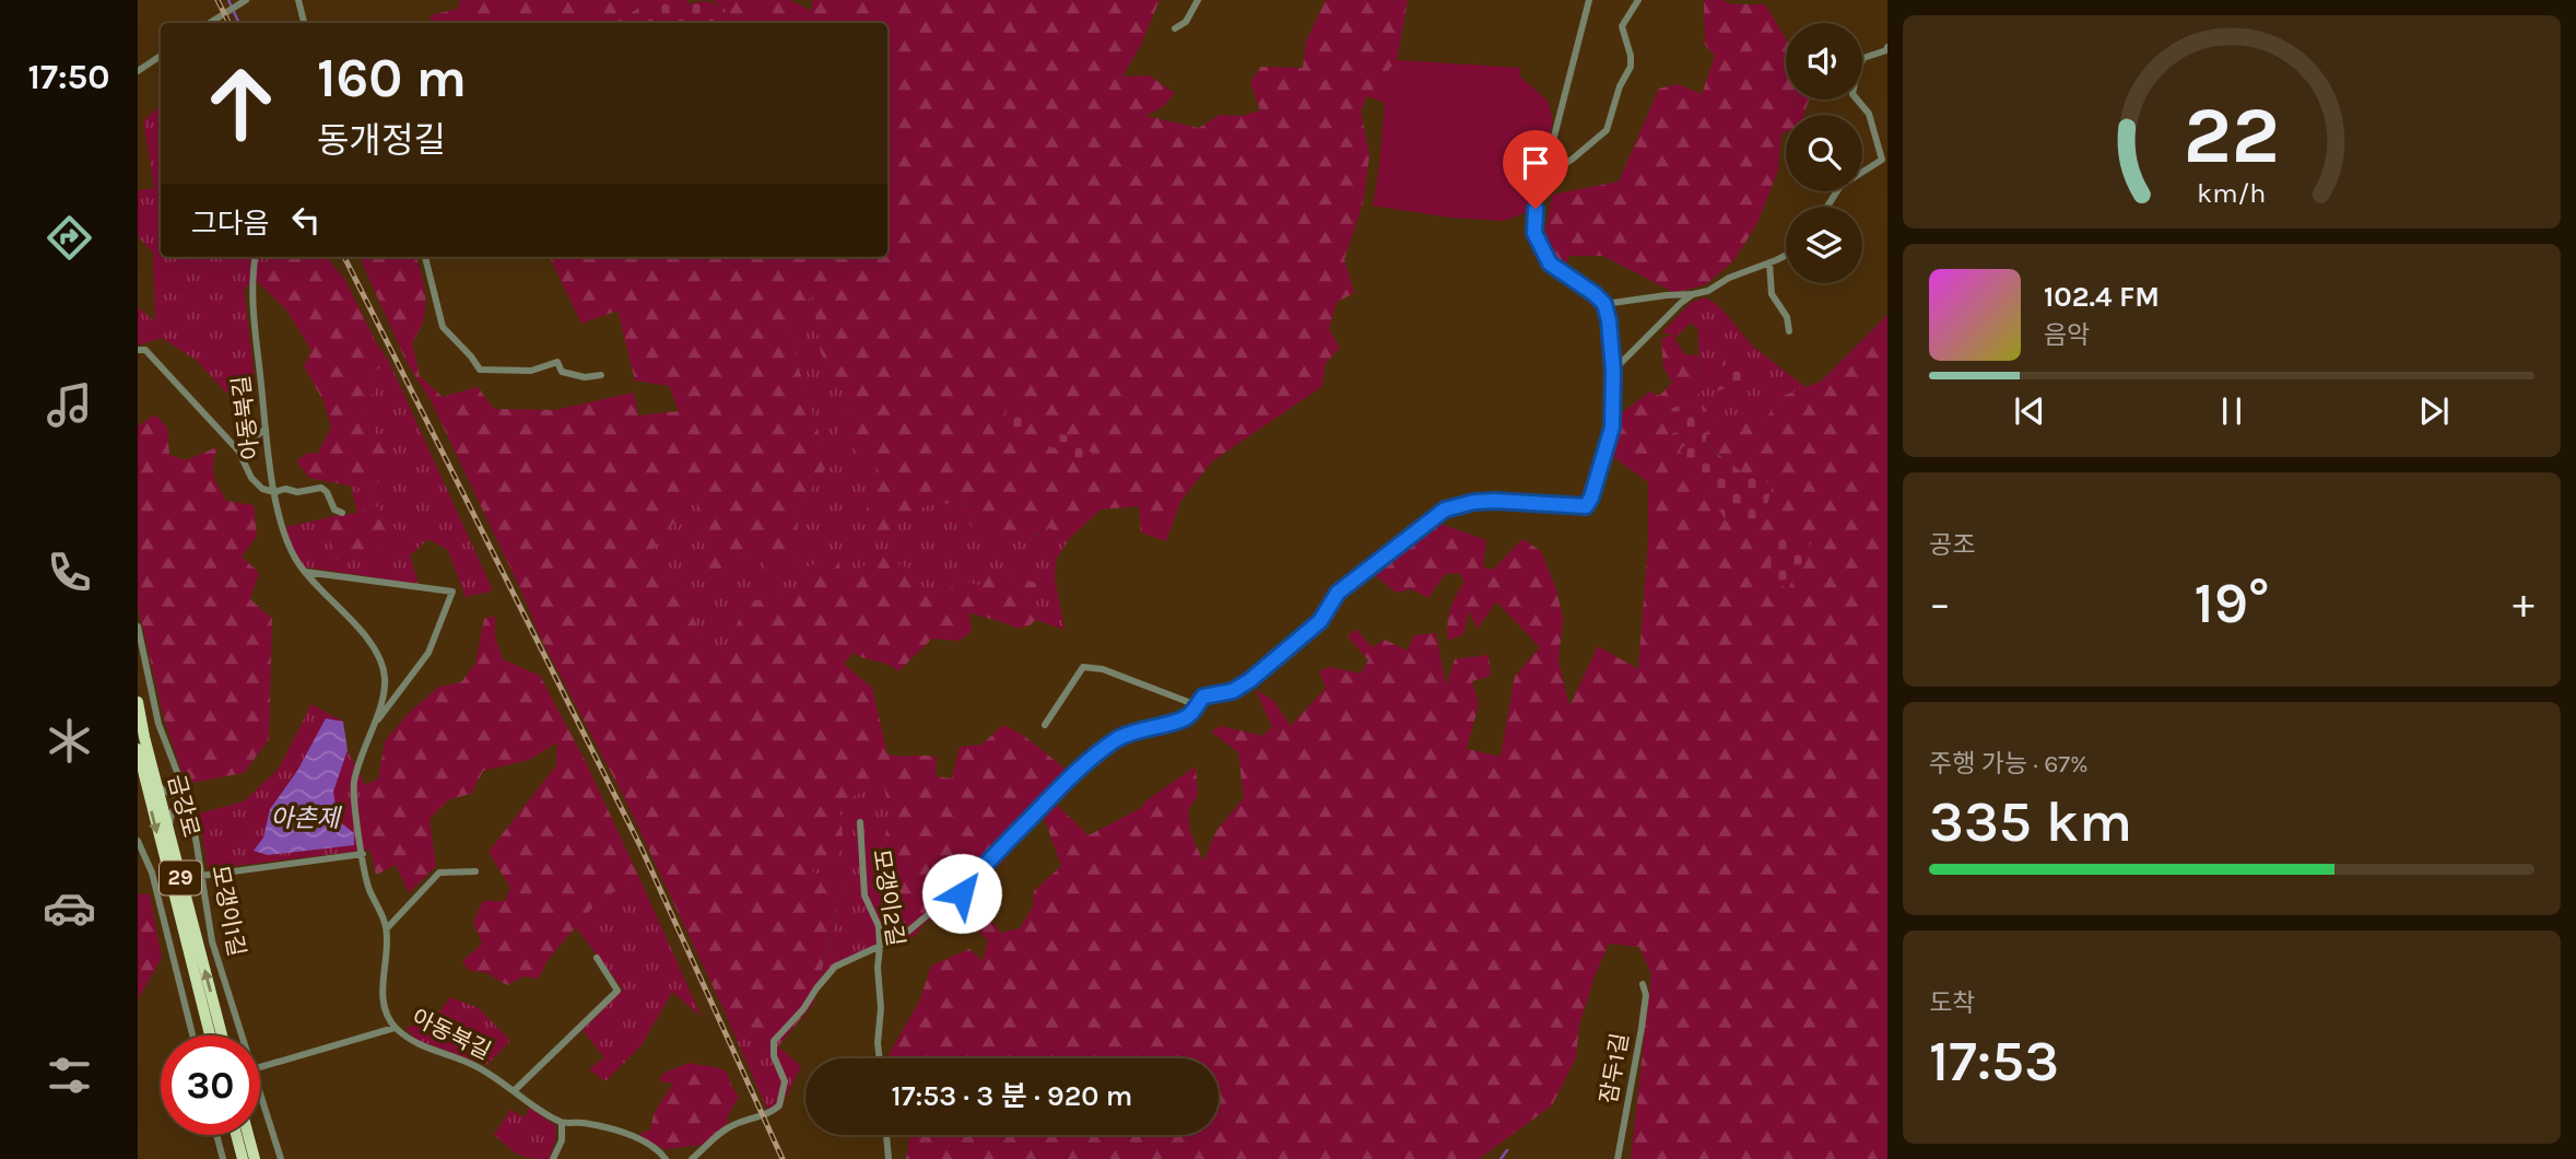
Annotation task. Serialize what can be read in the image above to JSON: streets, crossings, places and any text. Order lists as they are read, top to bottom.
{
  "streets": {
    "highway": ["금강로", "29"],
    "street": [
      "아동북길",
      "모갱이2길",
      "모갱이1길",
      "잠두1길"
    ]
  },
  "water": ["아촌제"],
  "page": {
    "tabs": "17:50",
    "turn": ["160 m", "동개정길"],
    "then": "그다음",
    "song": ["102.4 FM", "음악"],
    "tile": [
      "공조",
      ["주행 가능 · 67%", "335 km"],
      ["도착", "17:53"]
    ],
    "heat": ["−", "19°", "+"],
    "limit": "30",
    "trip": "17:53 · 3 분 · 920 m",
    "gauge": ["22", "km/h"]
  }
}
